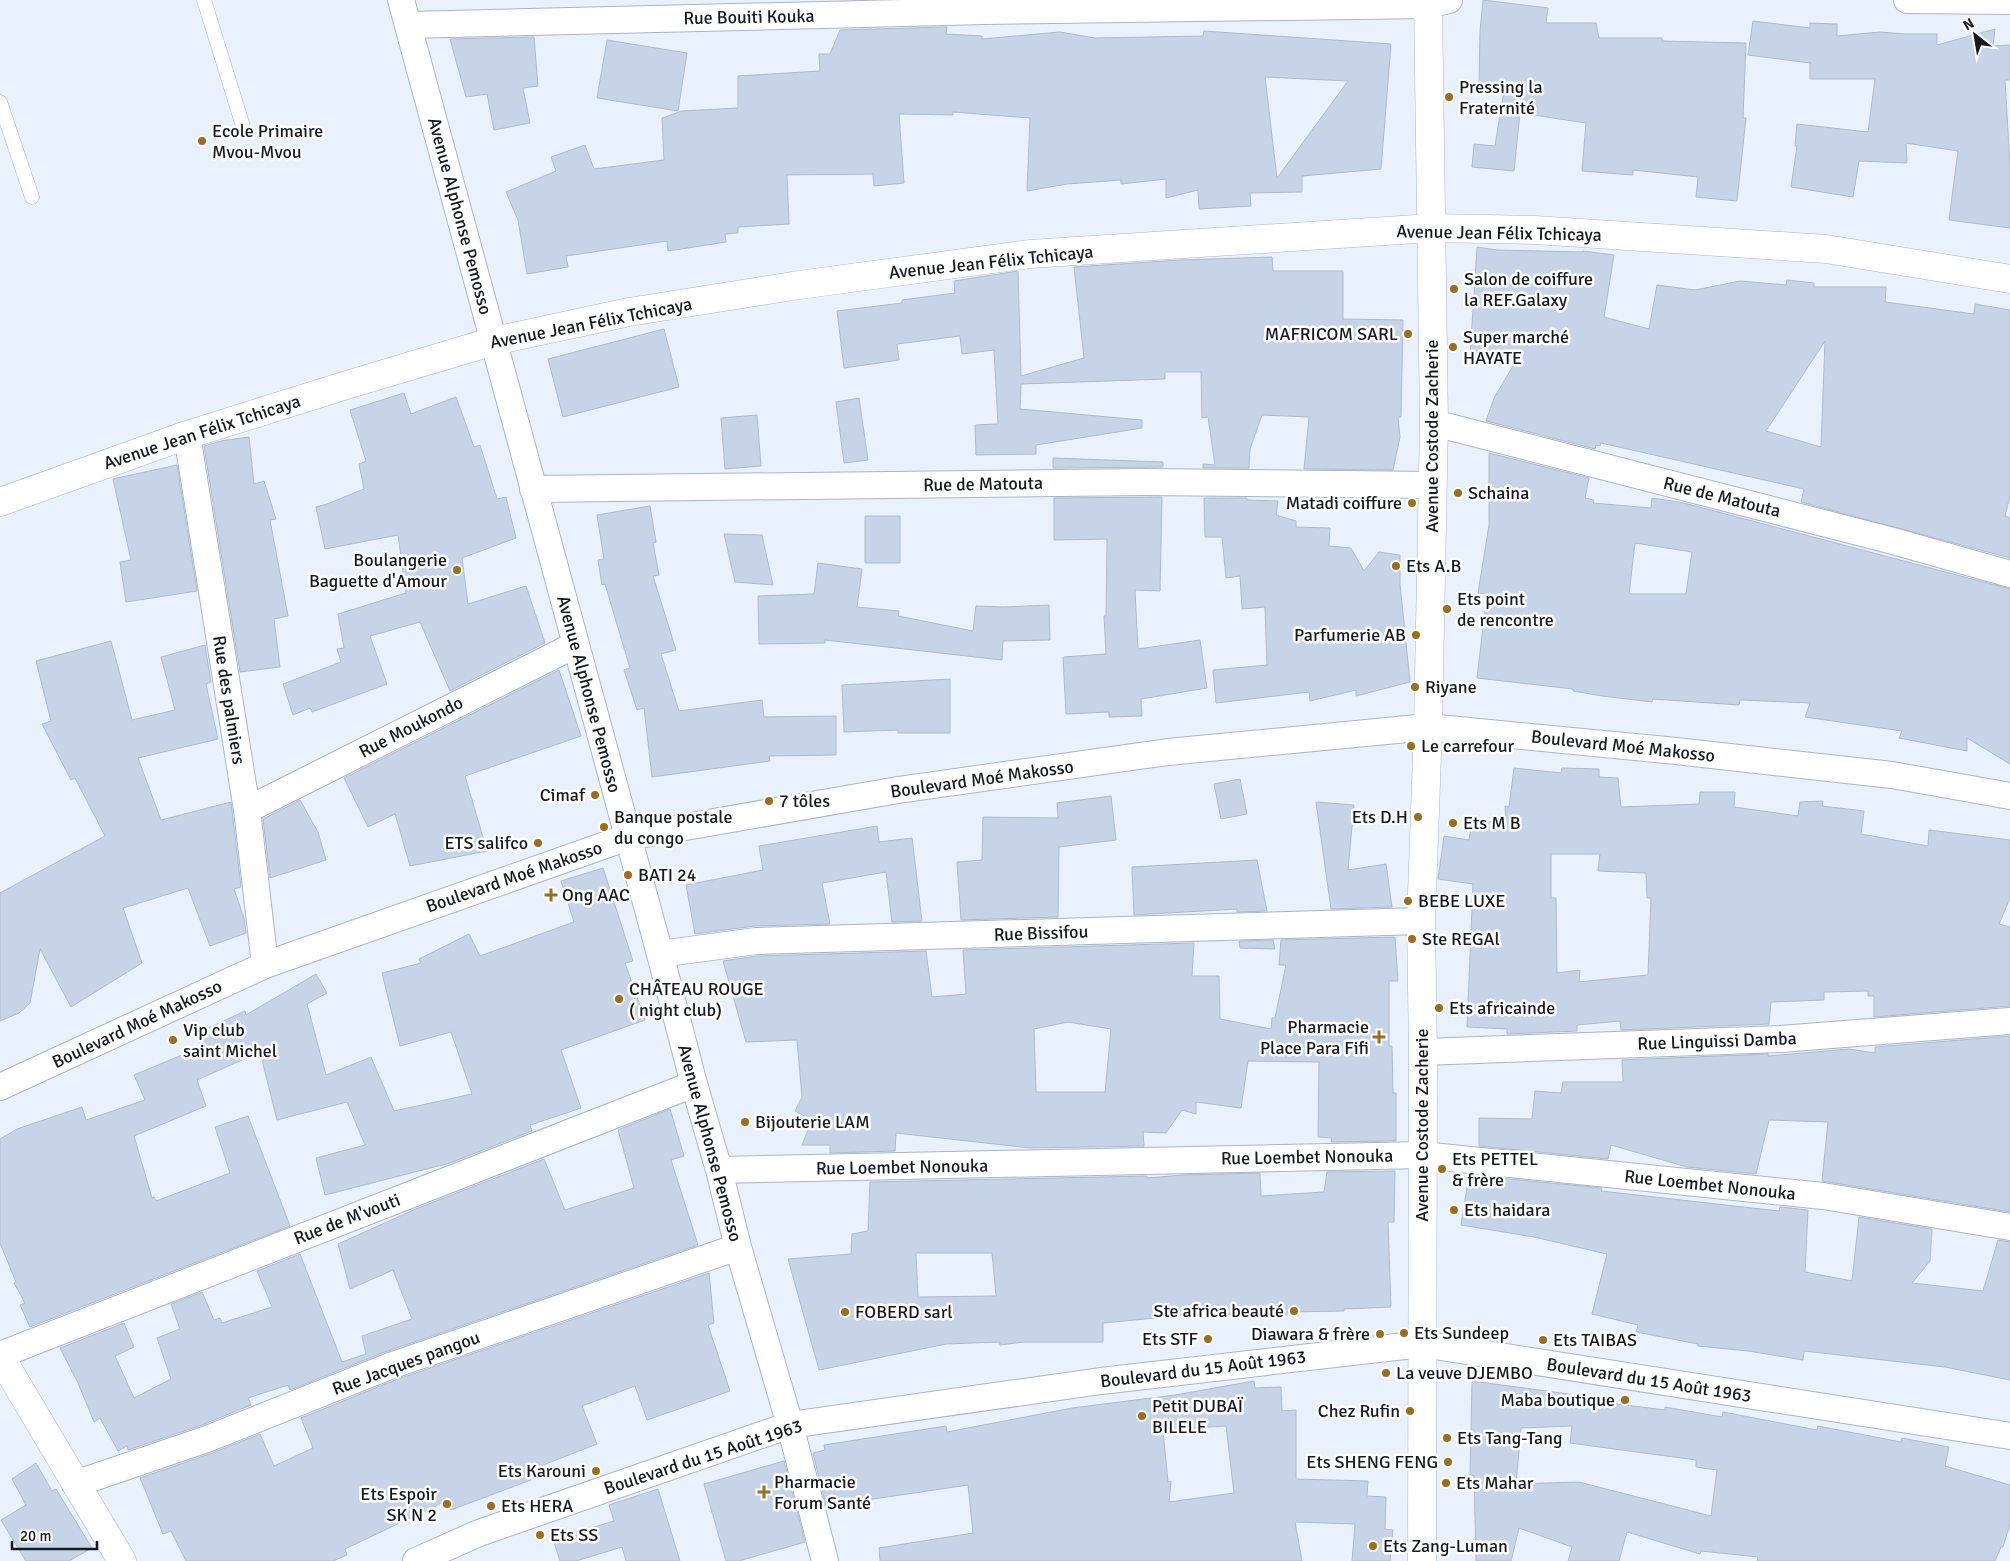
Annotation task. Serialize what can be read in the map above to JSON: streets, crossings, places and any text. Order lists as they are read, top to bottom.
{
  "streets": {
    "street": [
      "Rue Bouiti Kouka",
      "Avenue Alphonse Pemosso",
      "Avenue Jean Félix Tchicaya",
      "Avenue Costode Zacherie",
      "Rue de Matouta",
      "Rue des palmiers",
      "Rue Moukondo",
      "Boulevard Moé Makosso",
      "Rue Bissifou",
      "Rue Linguissi Damba",
      "Rue Loembet Nonouka",
      "Rue de M'vouti",
      "Rue Jacques pangou",
      "Boulevard du 15 Août 1963"
    ]
  },
  "crossings": [
    ["Rue Bouiti Kouka", "Avenue Alphonse Pemosso"],
    ["Rue Bouiti Kouka", "Avenue Costode Zacherie"],
    ["Avenue Alphonse Pemosso", "Avenue Jean Félix Tchicaya"],
    ["Avenue Alphonse Pemosso", "Rue de Matouta"],
    ["Avenue Alphonse Pemosso", "Rue Moukondo"],
    ["Avenue Alphonse Pemosso", "Boulevard Moé Makosso"],
    ["Avenue Alphonse Pemosso", "Rue Bissifou"],
    ["Avenue Alphonse Pemosso", "Rue Loembet Nonouka"],
    ["Avenue Alphonse Pemosso", "Rue de M'vouti"],
    ["Avenue Alphonse Pemosso", "Rue Jacques pangou"],
    ["Avenue Alphonse Pemosso", "Boulevard du 15 Août 1963"],
    ["Avenue Jean Félix Tchicaya", "Avenue Costode Zacherie"],
    ["Avenue Jean Félix Tchicaya", "Rue des palmiers"],
    ["Avenue Costode Zacherie", "Rue de Matouta"],
    ["Avenue Costode Zacherie", "Boulevard Moé Makosso"],
    ["Avenue Costode Zacherie", "Rue Bissifou"],
    ["Avenue Costode Zacherie", "Rue Linguissi Damba"],
    ["Avenue Costode Zacherie", "Rue Loembet Nonouka"],
    ["Avenue Costode Zacherie", "Boulevard du 15 Août 1963"],
    ["Rue des palmiers", "Rue Moukondo"],
    ["Rue des palmiers", "Boulevard Moé Makosso"]
  ],
  "places": {
    "other": [
      "Pressing la Fraternité",
      "Ecole Primaire Mvou-Mvou",
      "Salon de coiffure la REF.Galaxy",
      "MAFRICOM SARL",
      "Super marché HAYATE",
      "Schaina",
      "Matadi coiffure",
      "Ets A.B",
      "Boulangerie Baguette d'Amour",
      "Ets point de rencontre",
      "Parfumerie AB",
      "Riyane",
      "Le carrefour",
      "Cimaf",
      "7 tôles",
      "Ets D.H",
      "Ets M B",
      "Banque postale du congo",
      "ETS salifco",
      "BATI 24",
      "BEBE LUXE",
      "Ste REGAl",
      "CHÂTEAU ROUGE ( night club)",
      "Ets africainde",
      "Vip club saint Michel",
      "Bijouterie LAM",
      "Ets PETTEL & frère",
      "Ets haidara",
      "Ste africa beauté",
      "FOBERD sarl",
      "Ets Sundeep",
      "Diawara & frère",
      "Ets STF",
      "Ets TAIBAS",
      "La veuve DJEMBO",
      "Maba boutique",
      "Chez Rufin",
      "Petit DUBAÏ BILELE",
      "Ets Tang-Tang",
      "Ets SHENG FENG",
      "Ets Karouni",
      "Ets Mahar",
      "Ets Espoir SK N 2",
      "Ets HERA",
      "Ets SS",
      "Ets Zang-Luman"
    ],
    "health": ["Ong AAC", "Pharmacie Place Para Fifi", "Pharmacie Forum Santé"]
  },
  "scale_bar": "20 m",
  "north": "top left"
}
